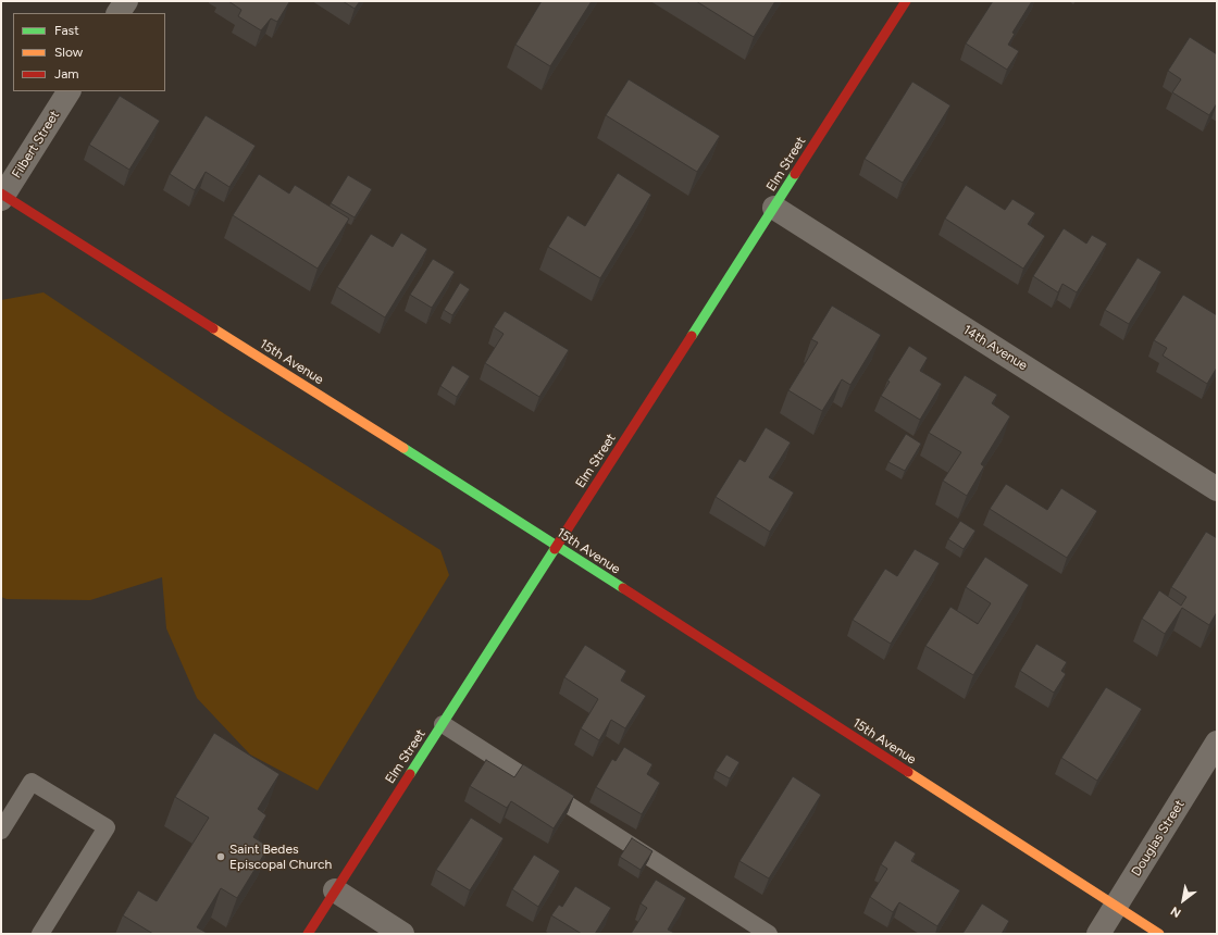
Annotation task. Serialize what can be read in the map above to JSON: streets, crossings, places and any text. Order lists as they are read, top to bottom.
{
  "streets": {
    "street": [
      "Filbert Street",
      "Elm Street",
      "14th Avenue",
      "15th Avenue",
      "Douglas Street"
    ]
  },
  "crossings": [
    ["Filbert Street", "15th Avenue"],
    ["Elm Street", "14th Avenue"],
    ["Elm Street", "15th Avenue"],
    ["15th Avenue", "Douglas Street"]
  ],
  "places": ["Saint Bedes Episcopal Church"],
  "legend": ["Fast", "Slow", "Jam"],
  "north": "bottom left"
}
